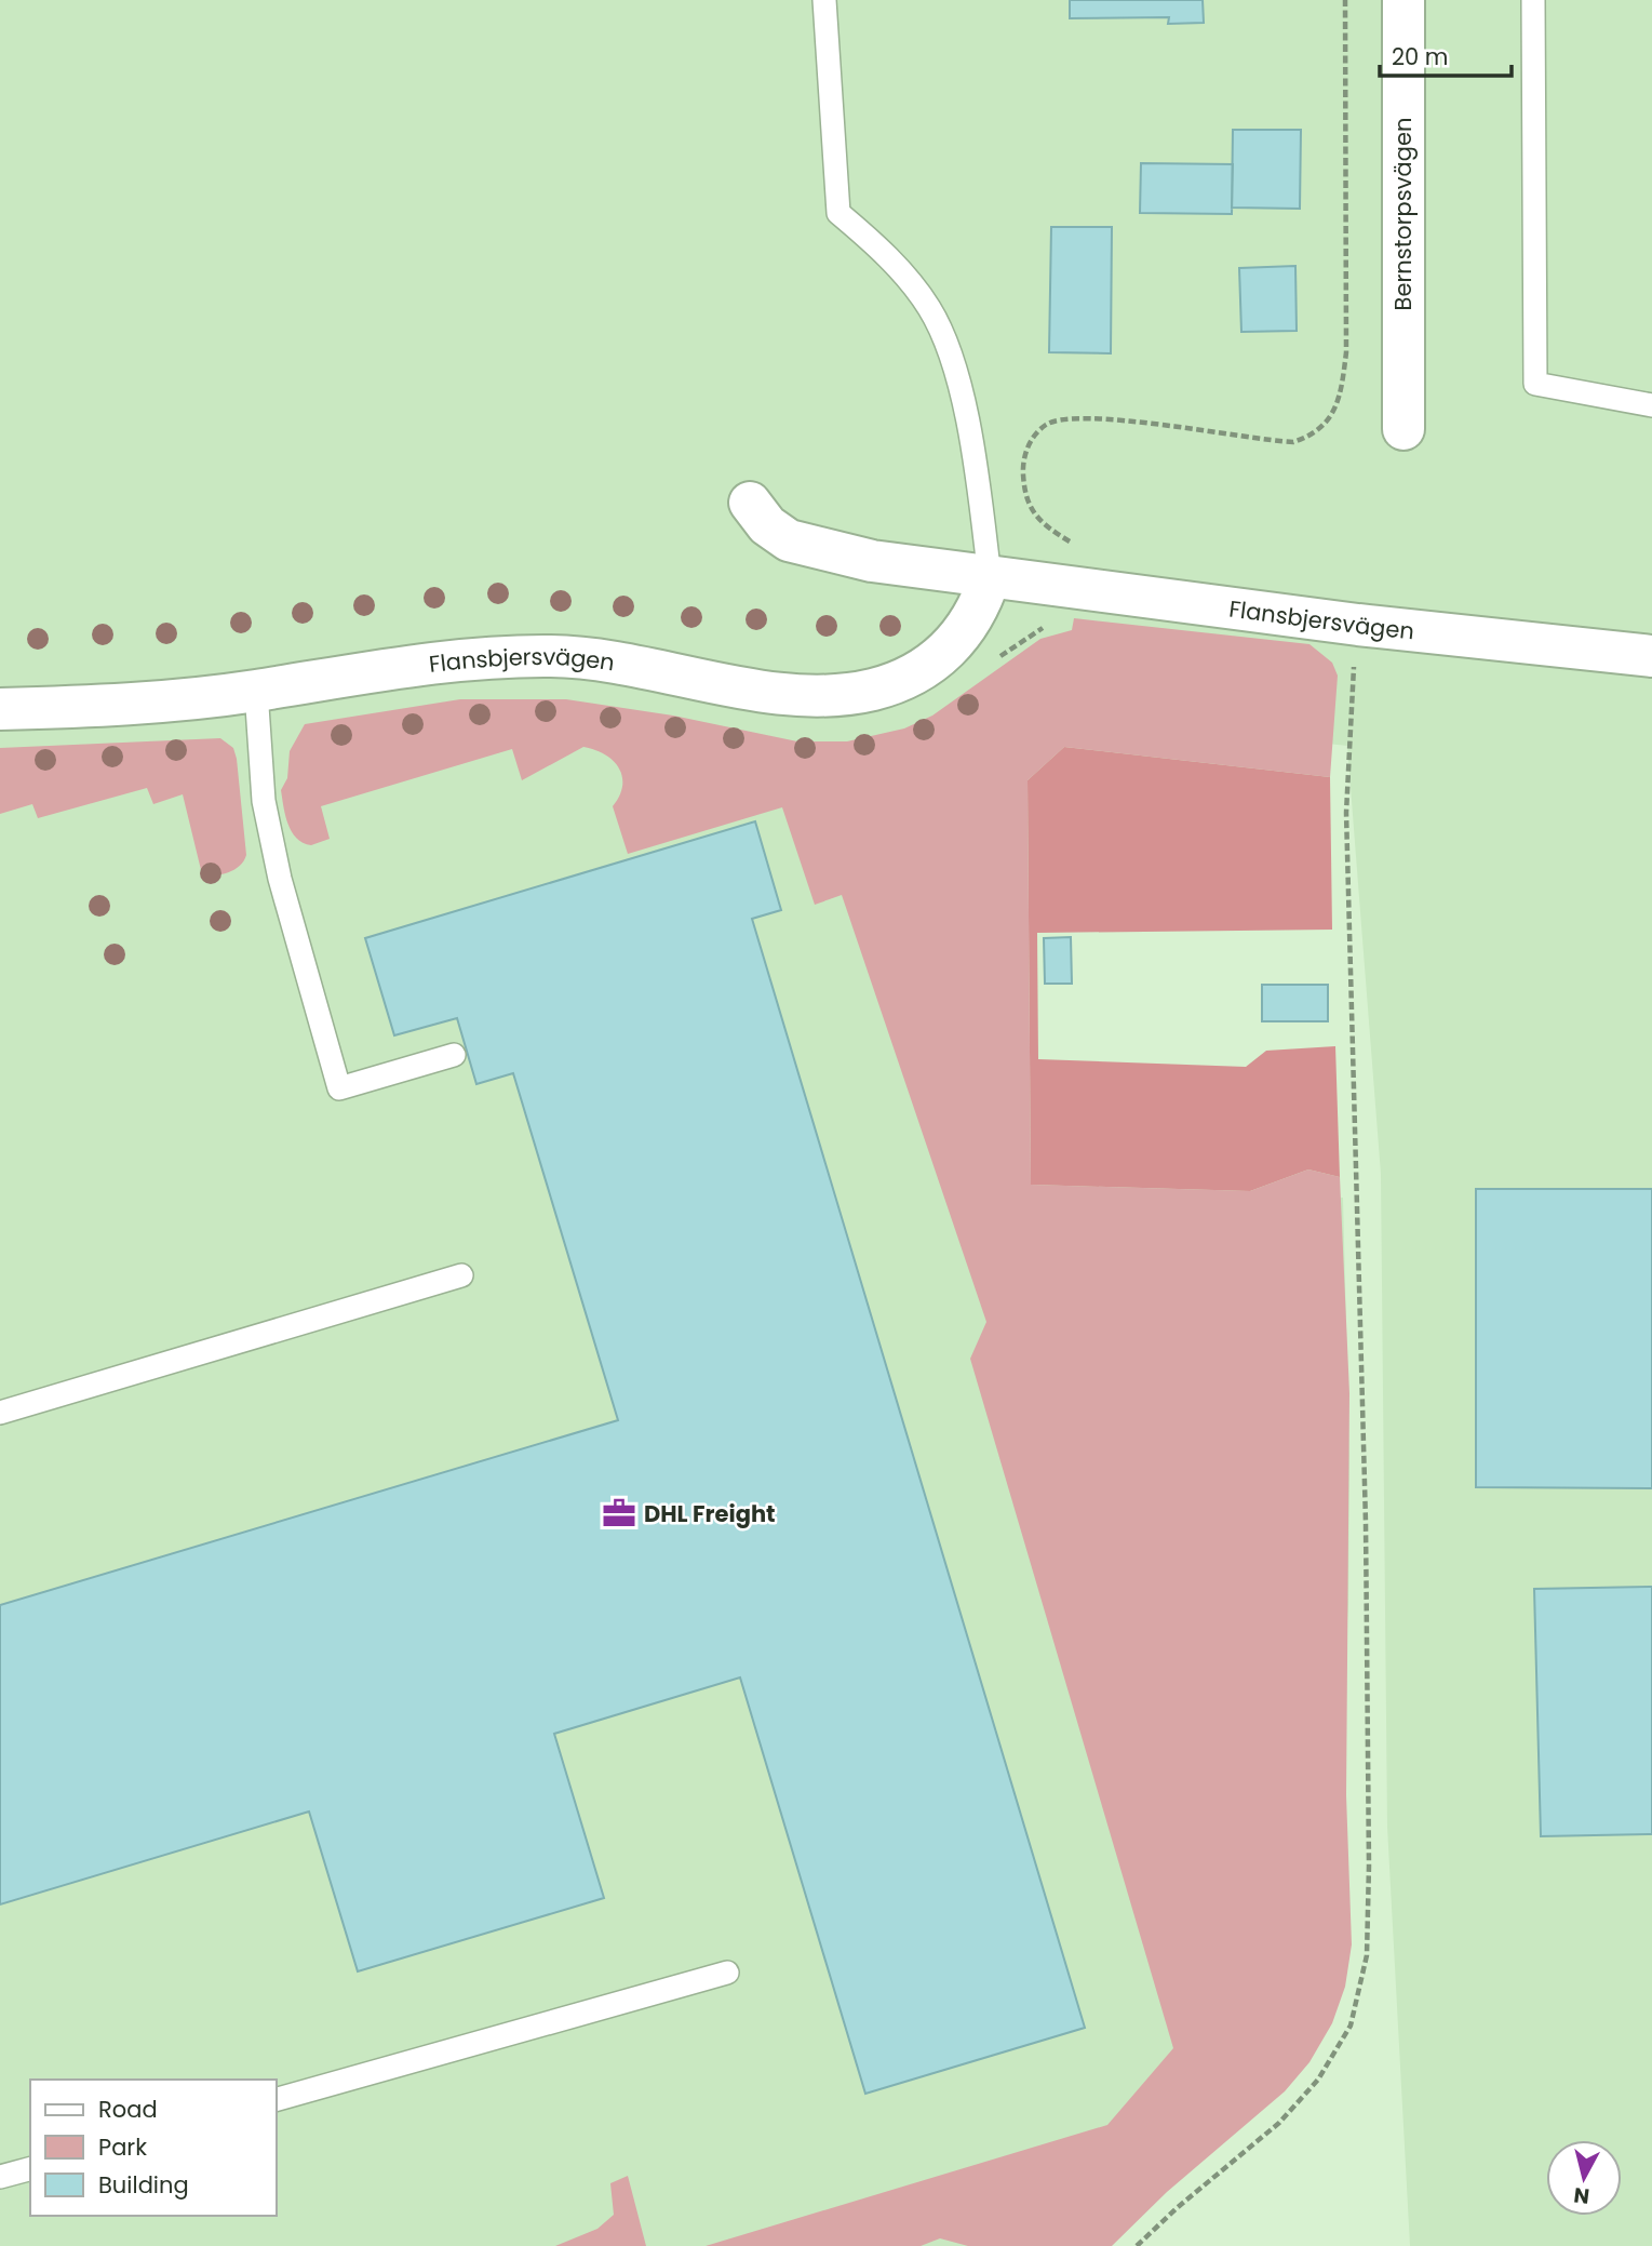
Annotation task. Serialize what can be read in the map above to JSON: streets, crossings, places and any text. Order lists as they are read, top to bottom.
{
  "streets": {
    "street": ["Bernstorpsvägen", "Flansbjersvägen"]
  },
  "places": {
    "office": ["DHL Freight"]
  },
  "legend": ["Road", "Park", "Building"],
  "scale_bar": "20 m",
  "north": "bottom"
}
